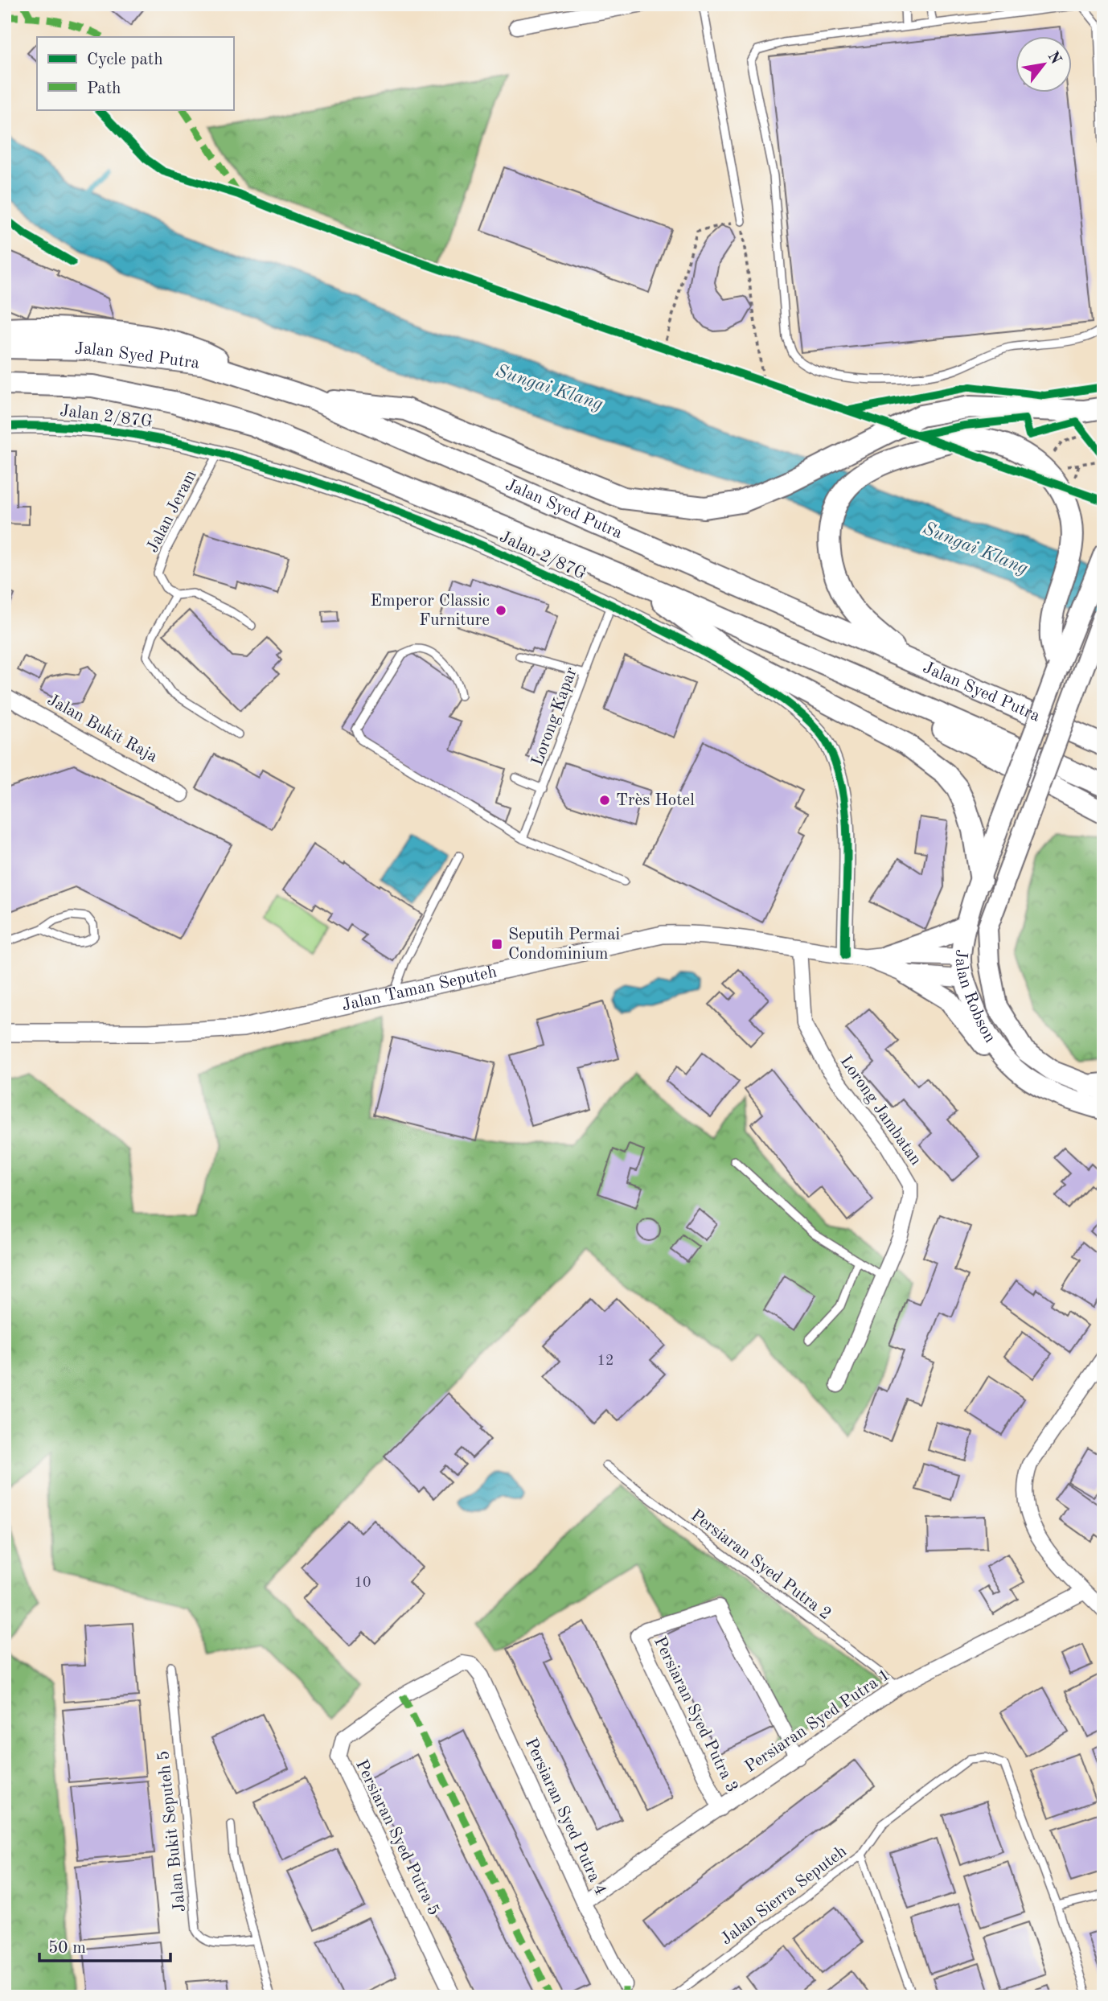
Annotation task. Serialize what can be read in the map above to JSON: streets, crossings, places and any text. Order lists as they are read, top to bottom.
{
  "streets": {
    "main road": ["Jalan Syed Putra", "Jalan Robson"],
    "street": [
      "Jalan 2/87G",
      "Jalan Bukit Raja",
      "Jalan Taman Seputeh",
      "Lorong Jambatan",
      "Persiaran Syed Putra 3",
      "Persiaran Syed Putra 1",
      "Persiaran Syed Putra 4",
      "Persiaran Syed Putra 5"
    ],
    "lane": [
      "Jalan Jeram",
      "Lorong Kapar",
      "Persiaran Syed Putra 2",
      "Jalan Bukit Seputeh 5",
      "Jalan Sierra Seputeh"
    ]
  },
  "crossings": [
    ["Jalan 2/87G", "Jalan Jeram"],
    ["Jalan 2/87G", "Lorong Kapar"],
    ["Jalan 2/87G", "Jalan Taman Seputeh"],
    ["Jalan Taman Seputeh", "Jalan Robson"],
    ["Jalan Taman Seputeh", "Lorong Jambatan"],
    ["Persiaran Syed Putra 2", "Persiaran Syed Putra 1"],
    ["Persiaran Syed Putra 3", "Persiaran Syed Putra 1"],
    ["Persiaran Syed Putra 1", "Persiaran Syed Putra 4"],
    ["Persiaran Syed Putra 4", "Persiaran Syed Putra 5"]
  ],
  "water": ["Sungai Klang"],
  "places": {
    "other": ["Emperor Classic Furniture", "Très Hotel"],
    "transit": ["Seputih Permai Condominium"]
  },
  "house_numbers": ["12", "10"],
  "legend": ["Cycle path", "Path"],
  "scale_bar": "50 m",
  "north": "top right"
}
